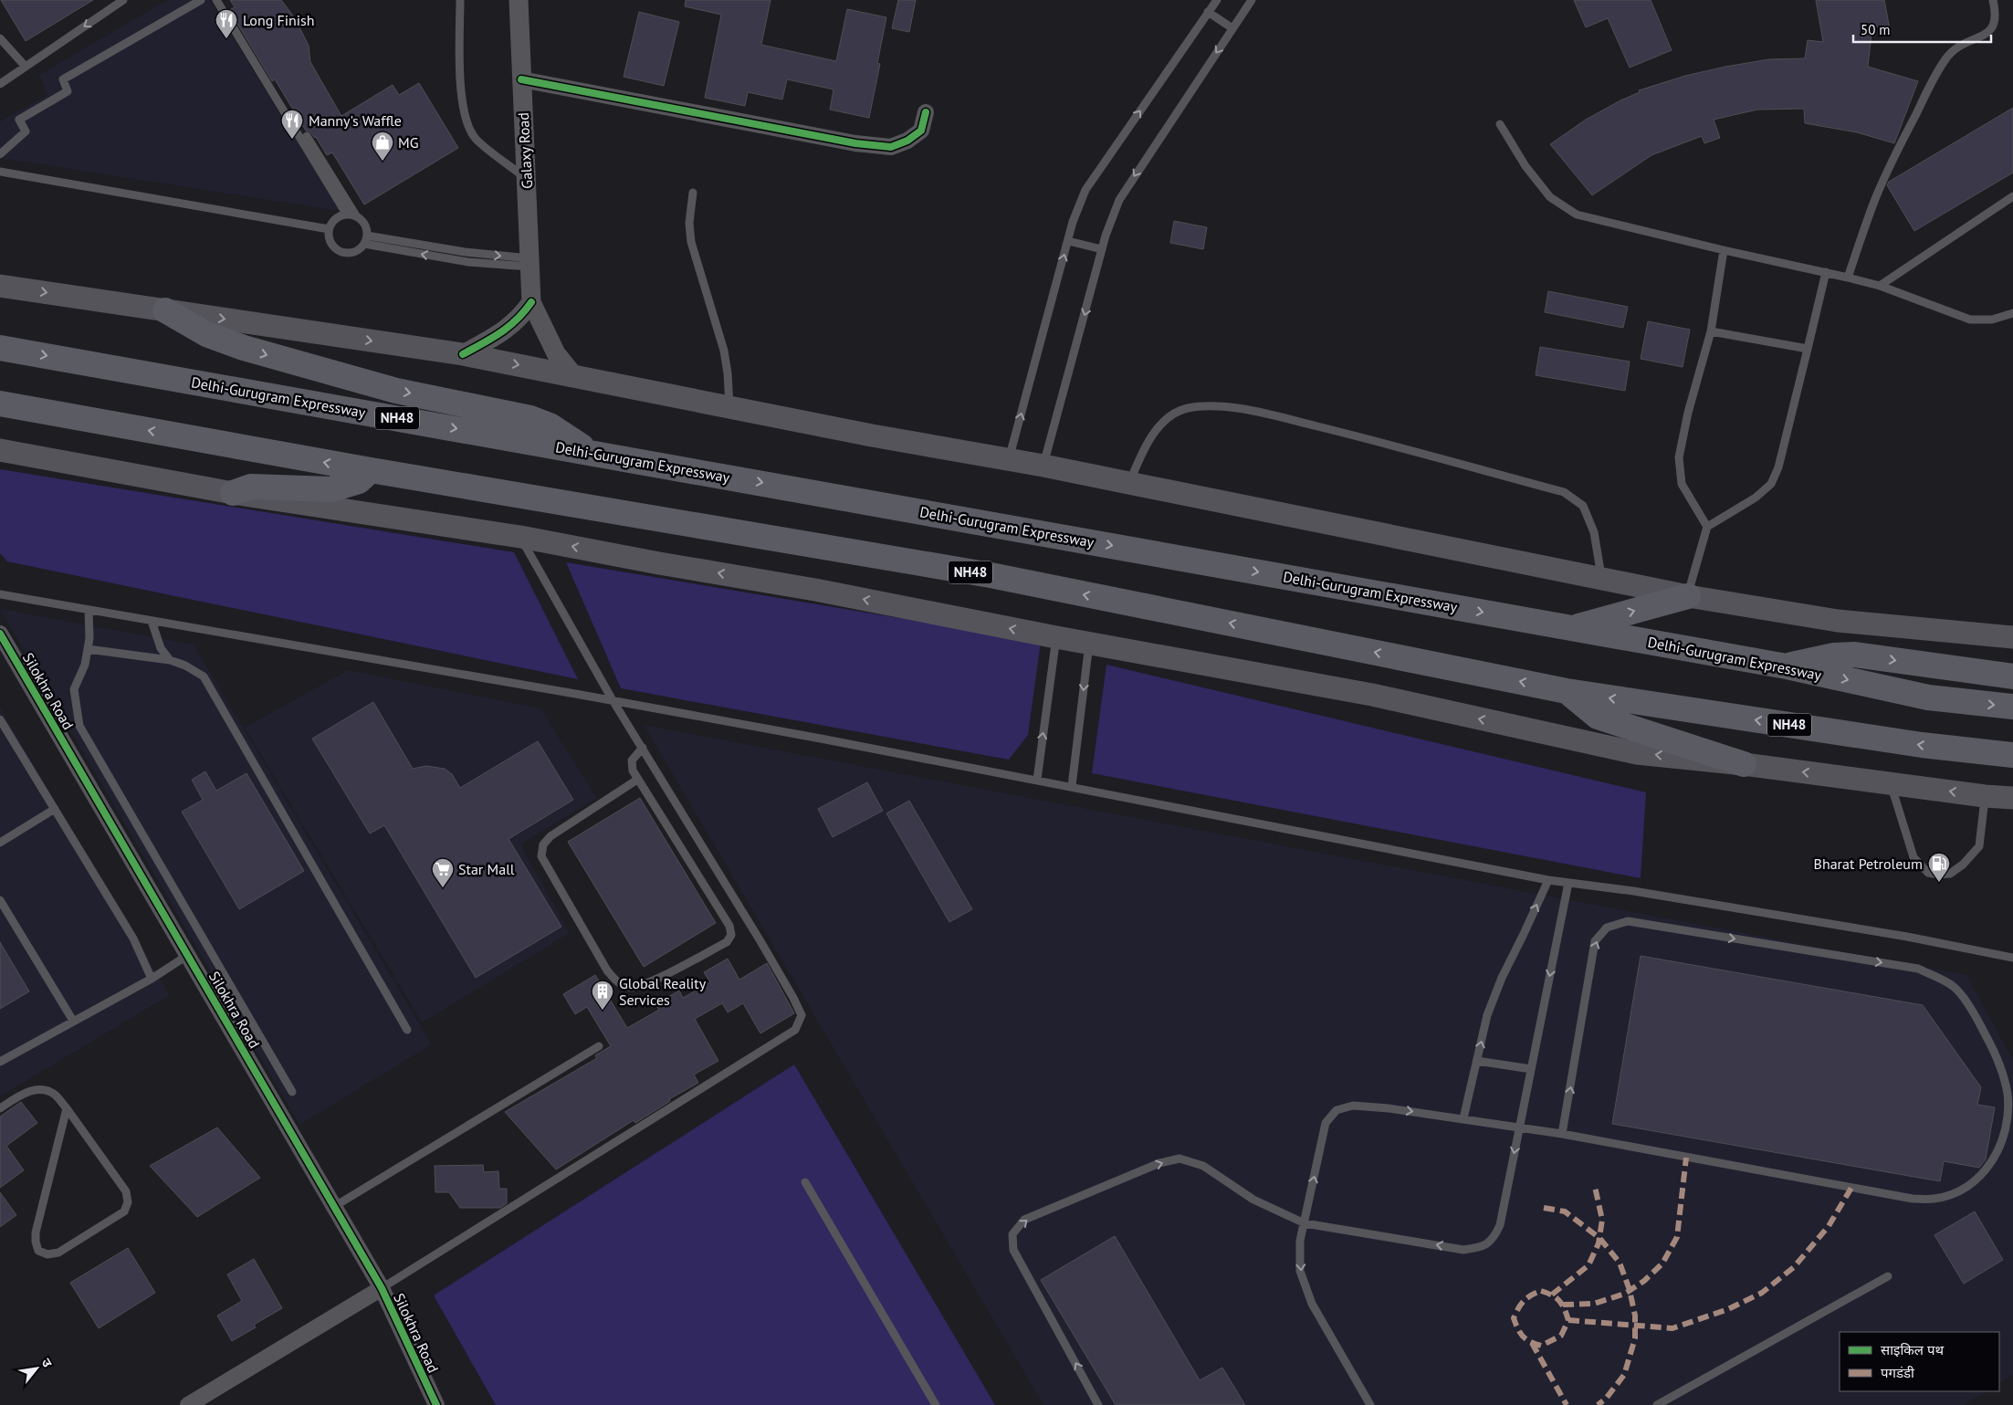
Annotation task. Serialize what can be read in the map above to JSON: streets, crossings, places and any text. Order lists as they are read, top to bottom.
{
  "streets": {
    "highway": ["Delhi-Gurugram Expressway", "NH48"],
    "street": ["Galaxy Road", "Silokhra Road"]
  },
  "places": {
    "restaurant": ["Long Finish", "Manny's Waffle"],
    "shop": ["MG"],
    "fuel station": ["Bharat Petroleum"],
    "supermarket": ["Star Mall"],
    "building": ["Global Reality Services"]
  },
  "legend": ["साइकिल पथ", "पगडंडी"],
  "scale_bar": "50 m",
  "north": "top right"
}
